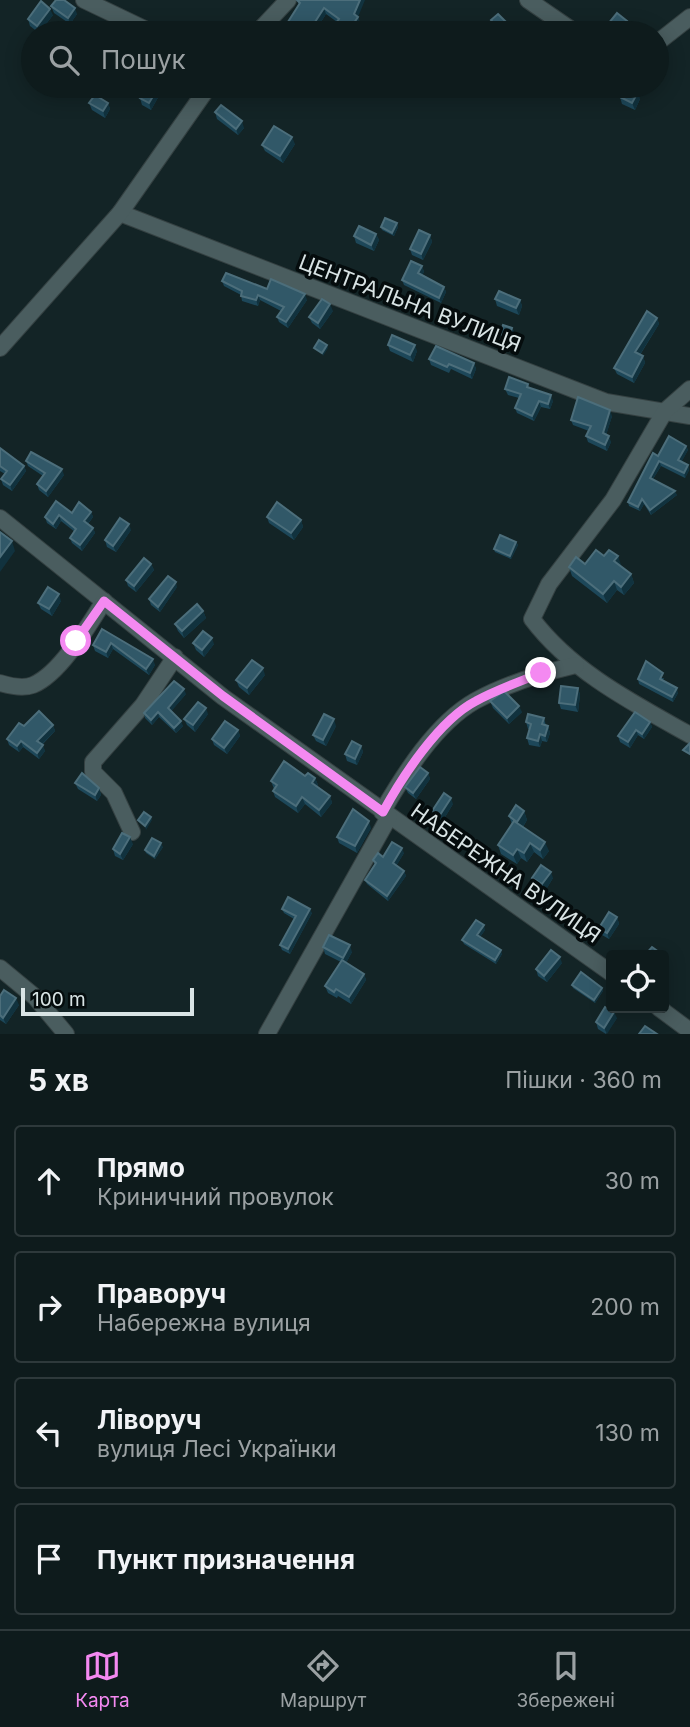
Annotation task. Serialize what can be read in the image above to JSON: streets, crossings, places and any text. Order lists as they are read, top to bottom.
{
  "streets": {
    "street": ["ЦЕНТРАЛЬНА ВУЛИЦЯ", "НАБЕРЕЖНА ВУЛИЦЯ"]
  },
  "scale_bar": "100 m",
  "page": {
    "search": "Пошук",
    "scale": "100 m",
    "heading": ["5 хв", "Пішки · 360 m"],
    "list": [
      ["Прямо", "Криничний провулок", "30 m"],
      ["Праворуч", "Набережна вулиця", "200 m"],
      ["Ліворуч", "вулиця Лесі Українки", "130 m"],
      "Пункт призначення"
    ],
    "nav": ["Карта", "Маршрут", "Збережені"]
  }
}
